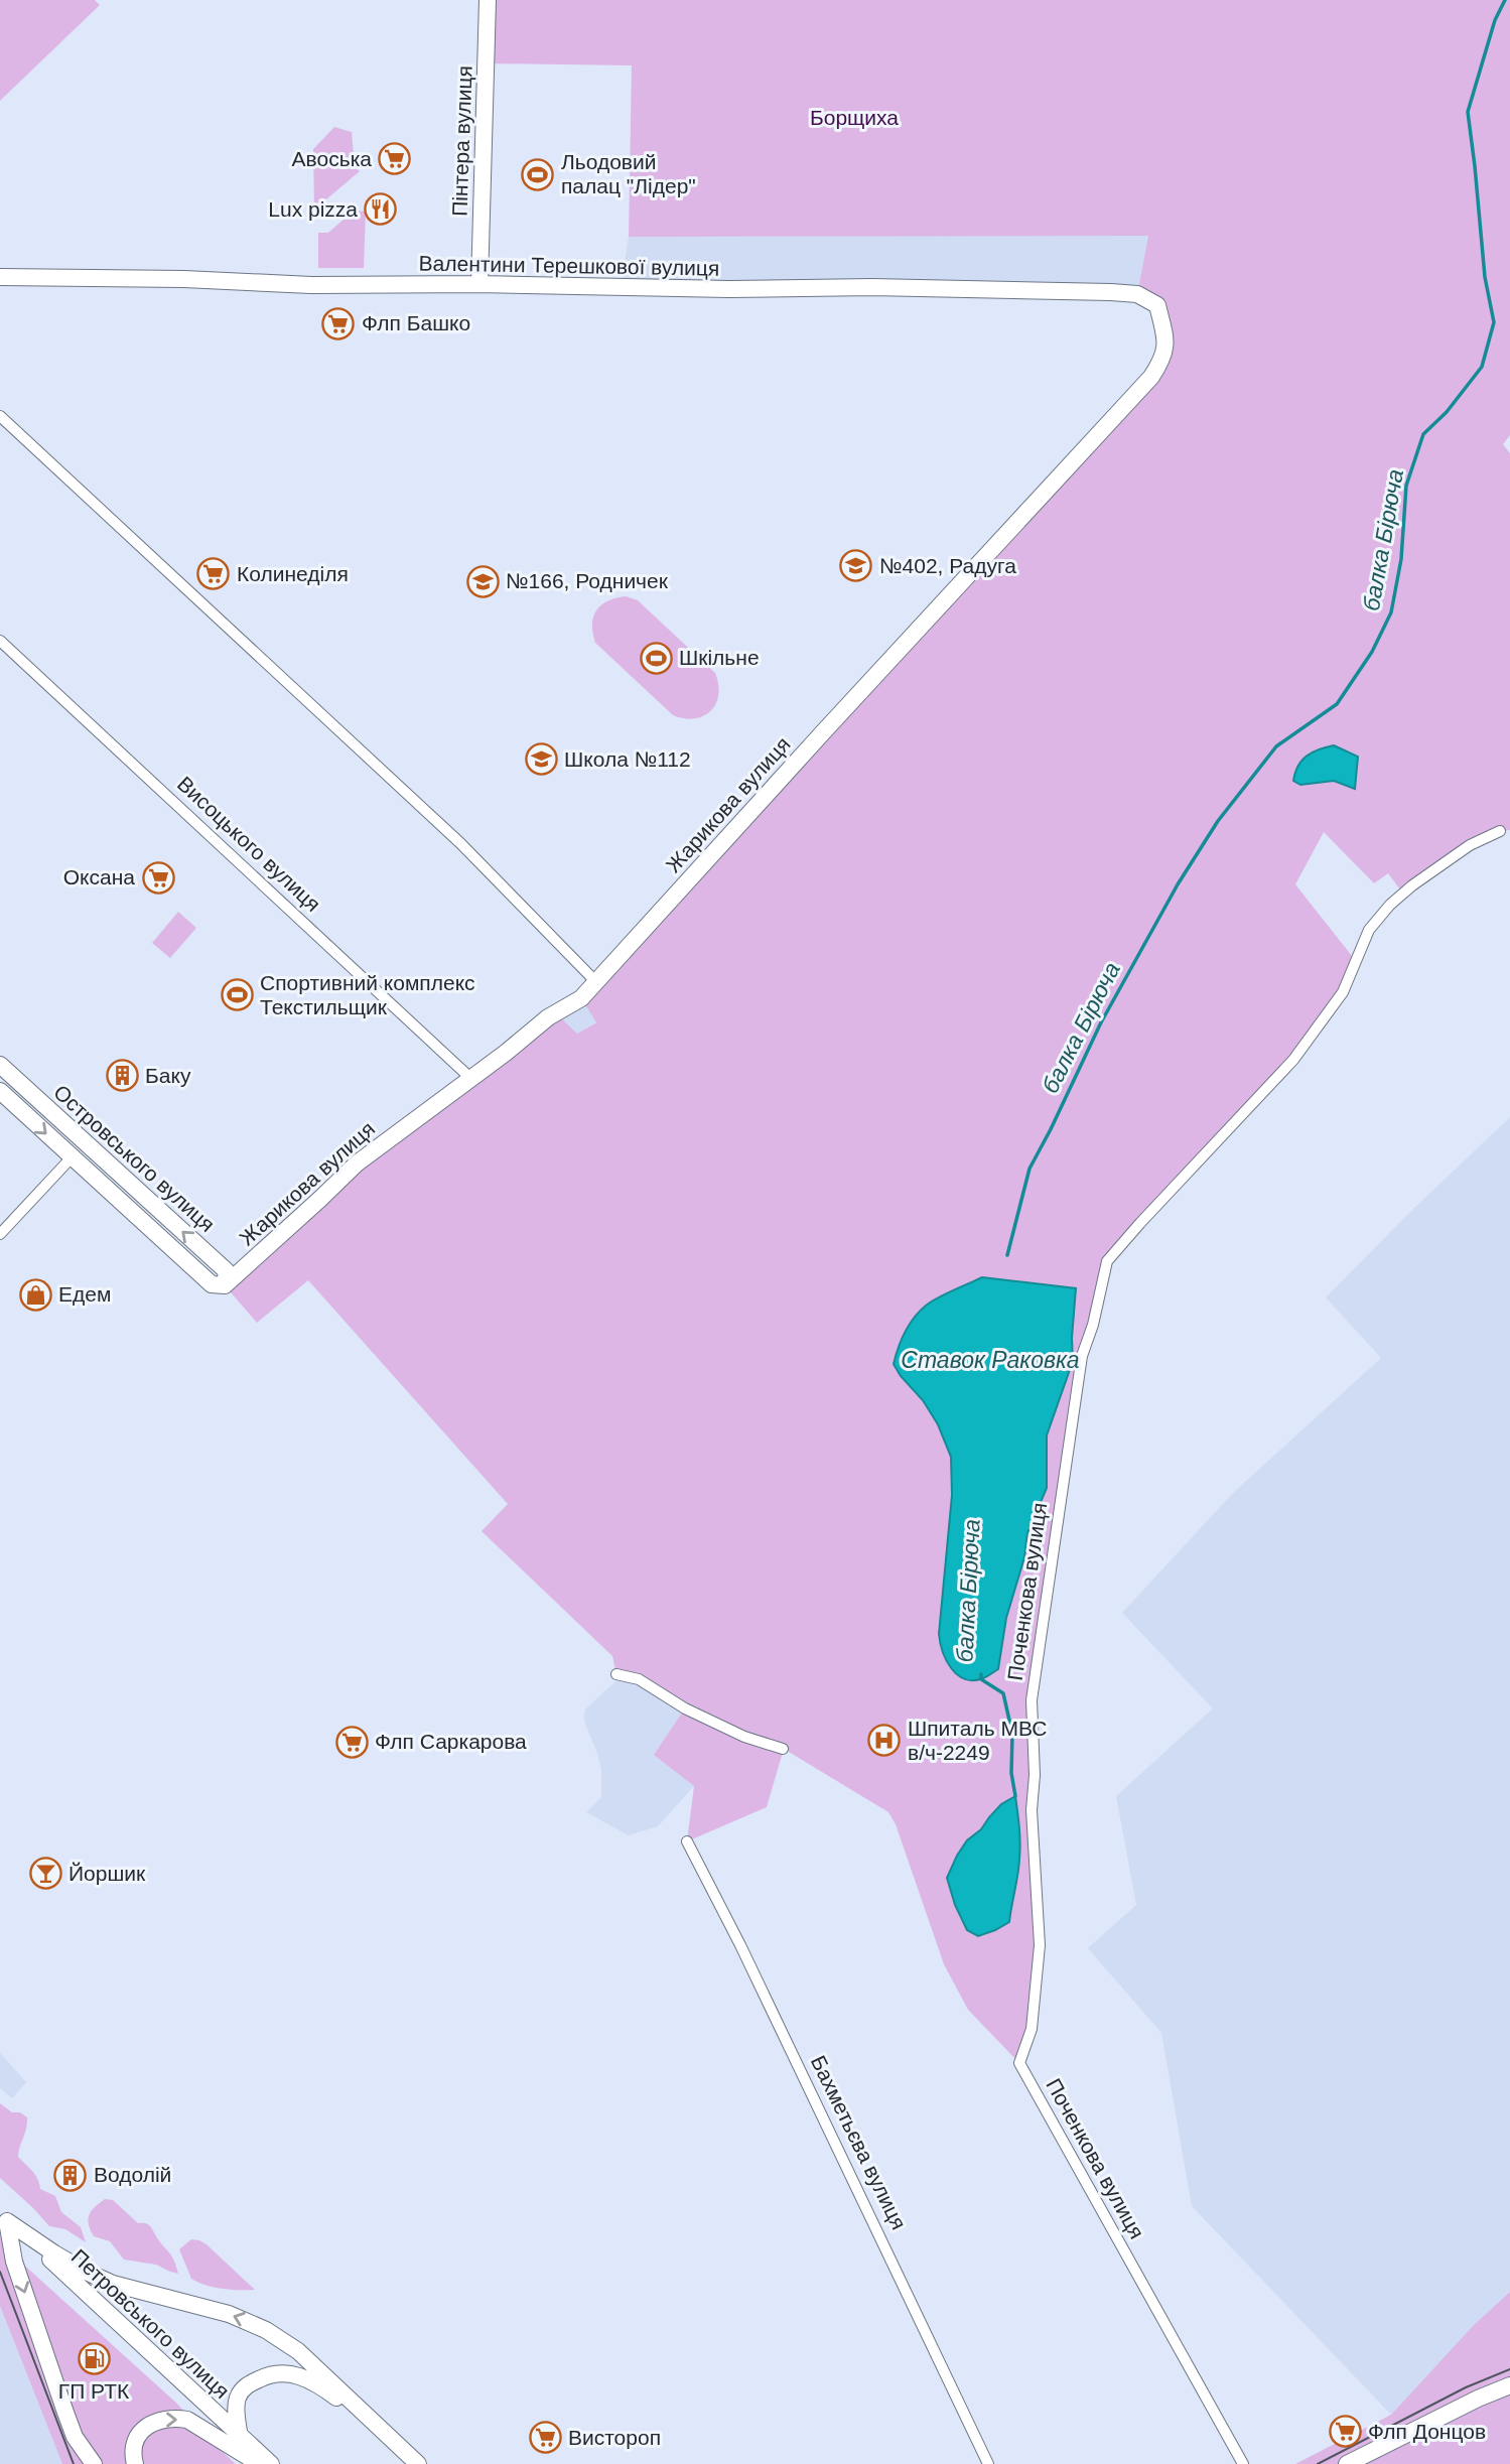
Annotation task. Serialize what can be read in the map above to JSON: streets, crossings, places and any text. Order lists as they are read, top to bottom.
{
  "streets": {
    "street": [
      "Пінтера вулиця",
      "Валентини Терешкової вулиця",
      "Жарикова вулиця",
      "Висоцького вулиця",
      "Островського вулиця",
      "Поченкова вулиця",
      "Бахметьєва вулиця",
      "Петровського вулиця"
    ]
  },
  "crossings": [
    ["Пінтера вулиця", "Валентини Терешкової вулиця"],
    ["Валентини Терешкової вулиця", "Жарикова вулиця"],
    ["Жарикова вулиця", "Висоцького вулиця"],
    ["Жарикова вулиця", "Островського вулиця"]
  ],
  "water": ["балка Бірюча", "Ставок Раковка"],
  "parks": ["Борщиха"],
  "places": {
    "supermarket": [
      "Авоська",
      "Флп Башко",
      "Колинеділя",
      "Оксана",
      "Флп Саркарова",
      "Флп Донцов",
      "Вистороп"
    ],
    "sports": ["Льодовий палац \"Лідер\"", "Шкільне", "Спортивний комплекс Текстильщик"],
    "restaurant": ["Lux pizza"],
    "school or university": ["№402, Радуга", "№166, Родничек", "Школа №112"],
    "building": ["Баку", "Водолій"],
    "shop": ["Едем"],
    "hospital": ["Шпиталь МВС в/ч-2249"],
    "bar": ["Йоршик"],
    "fuel station": ["ГП РТК"]
  }
}
